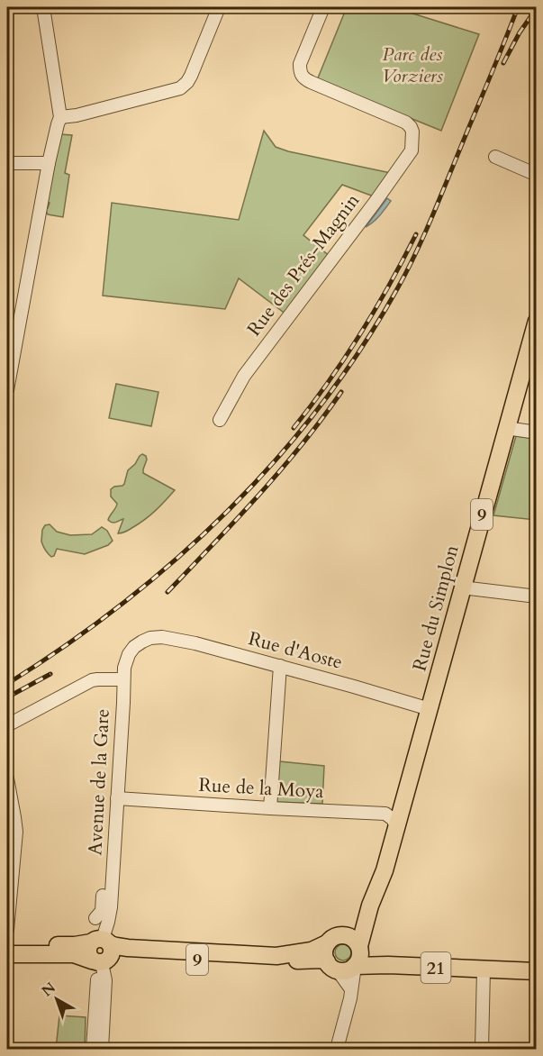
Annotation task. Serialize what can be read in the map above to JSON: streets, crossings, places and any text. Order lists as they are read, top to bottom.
{
  "streets": {
    "main road": ["9", "Rue du Simplon", "21"],
    "street": [
      "Rue des Prés-Magnin",
      "Rue d'Aoste",
      "Avenue de la Gare",
      "Rue de la Moya"
    ]
  },
  "crossings": [
    ["9", "Rue du Simplon"],
    ["9", "Avenue de la Gare"],
    ["9", "21"],
    ["Rue du Simplon", "Rue d'Aoste"],
    ["Rue du Simplon", "Rue de la Moya"],
    ["Rue du Simplon", "21"],
    ["Rue d'Aoste", "Avenue de la Gare"],
    ["Avenue de la Gare", "Rue de la Moya"]
  ],
  "parks": ["Parc des Vorziers"],
  "north": "top left"
}
